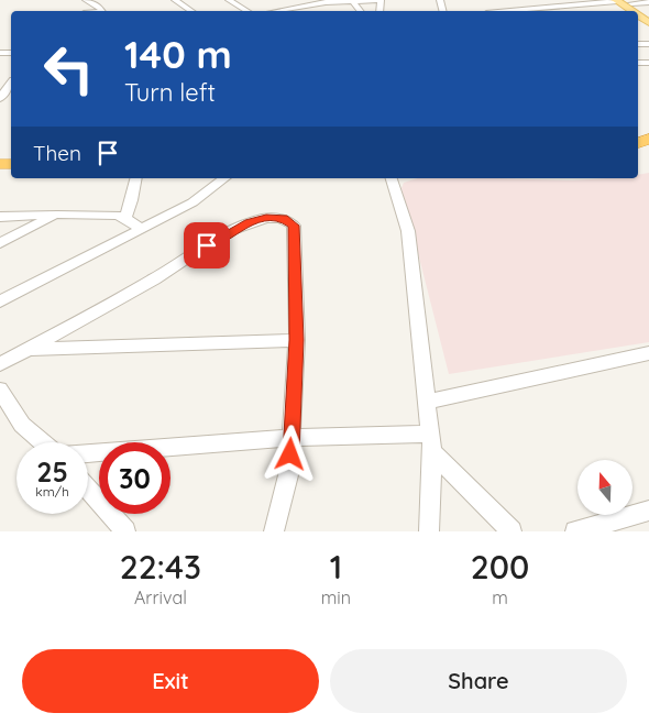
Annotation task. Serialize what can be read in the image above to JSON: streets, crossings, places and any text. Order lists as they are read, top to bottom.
{
  "north": "top",
  "page": {
    "turn": ["140 m", "Turn left"],
    "then": "Then",
    "speed": "25 km/h",
    "limit": "30",
    "eta": [
      "22:43",
      "Arrival",
      "1",
      "min",
      "200",
      "m"
    ],
    "buttons": ["Exit", "Share"]
  }
}
